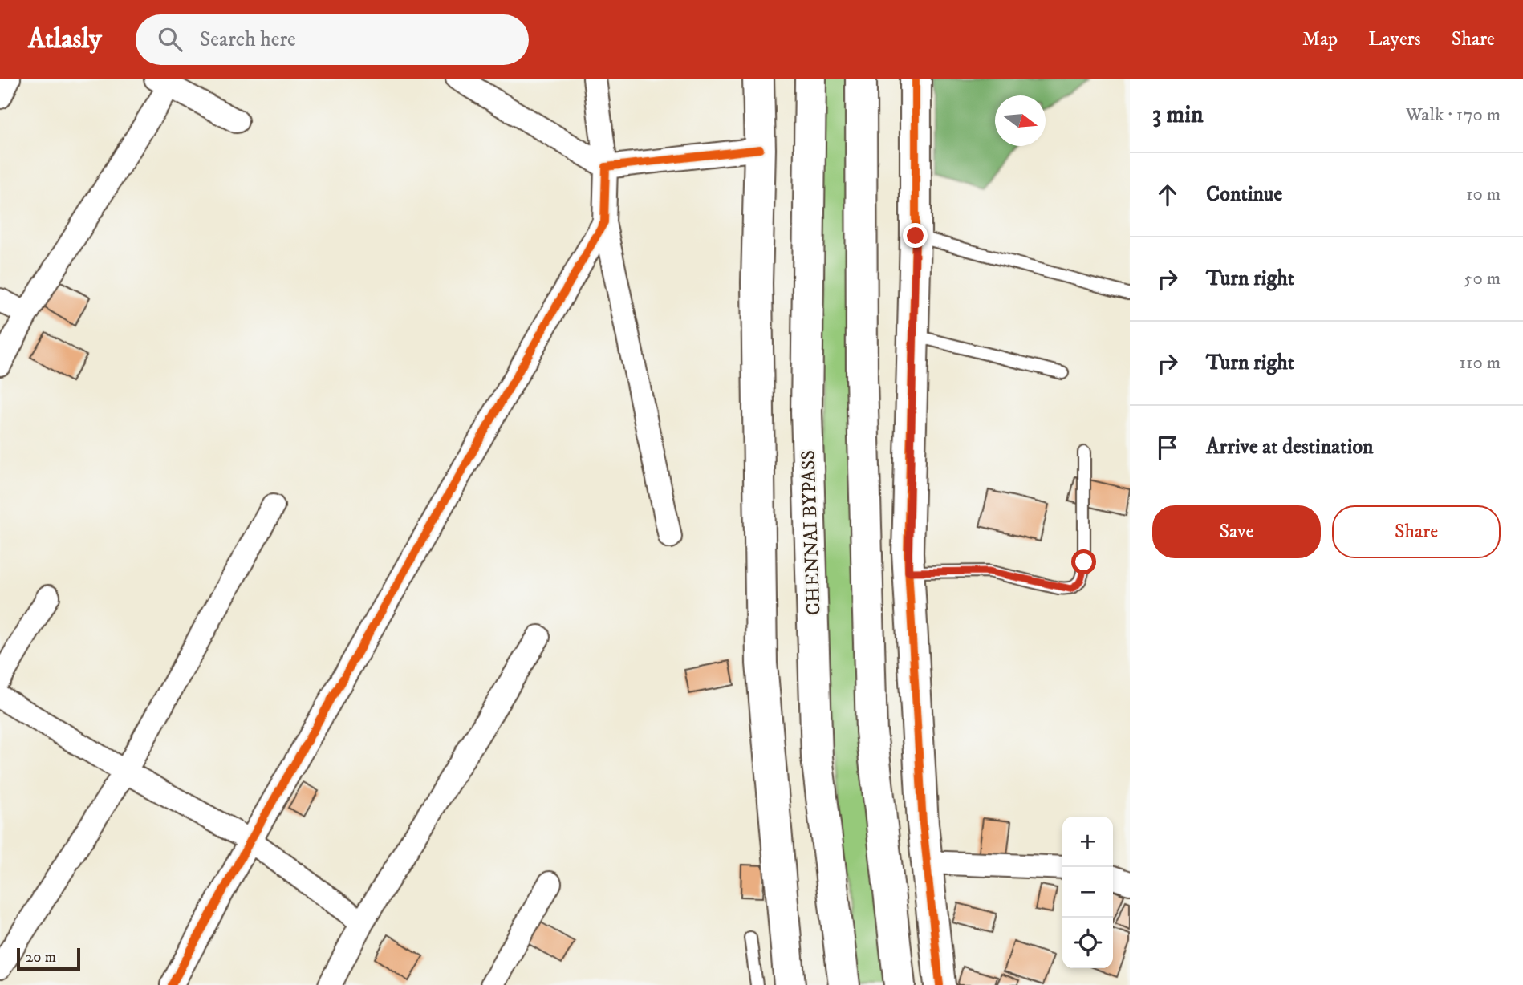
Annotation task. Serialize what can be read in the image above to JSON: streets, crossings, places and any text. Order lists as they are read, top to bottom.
{
  "streets": {
    "main road": ["CHENNAI BYPASS"]
  },
  "scale_bar": "20 m",
  "north": "right",
  "page": {
    "header": "Atlasly",
    "search": "Search here",
    "nav": ["Map", "Layers", "Share"],
    "heading": ["3 min", "Walk · 170 m"],
    "list": [
      ["Continue", "10 m"],
      ["Turn right", "50 m"],
      ["Turn right", "110 m"],
      "Arrive at destination"
    ],
    "buttons": ["Save", "Share"],
    "map_buttons": ["+", "−"],
    "scale": "20 m"
  }
}
